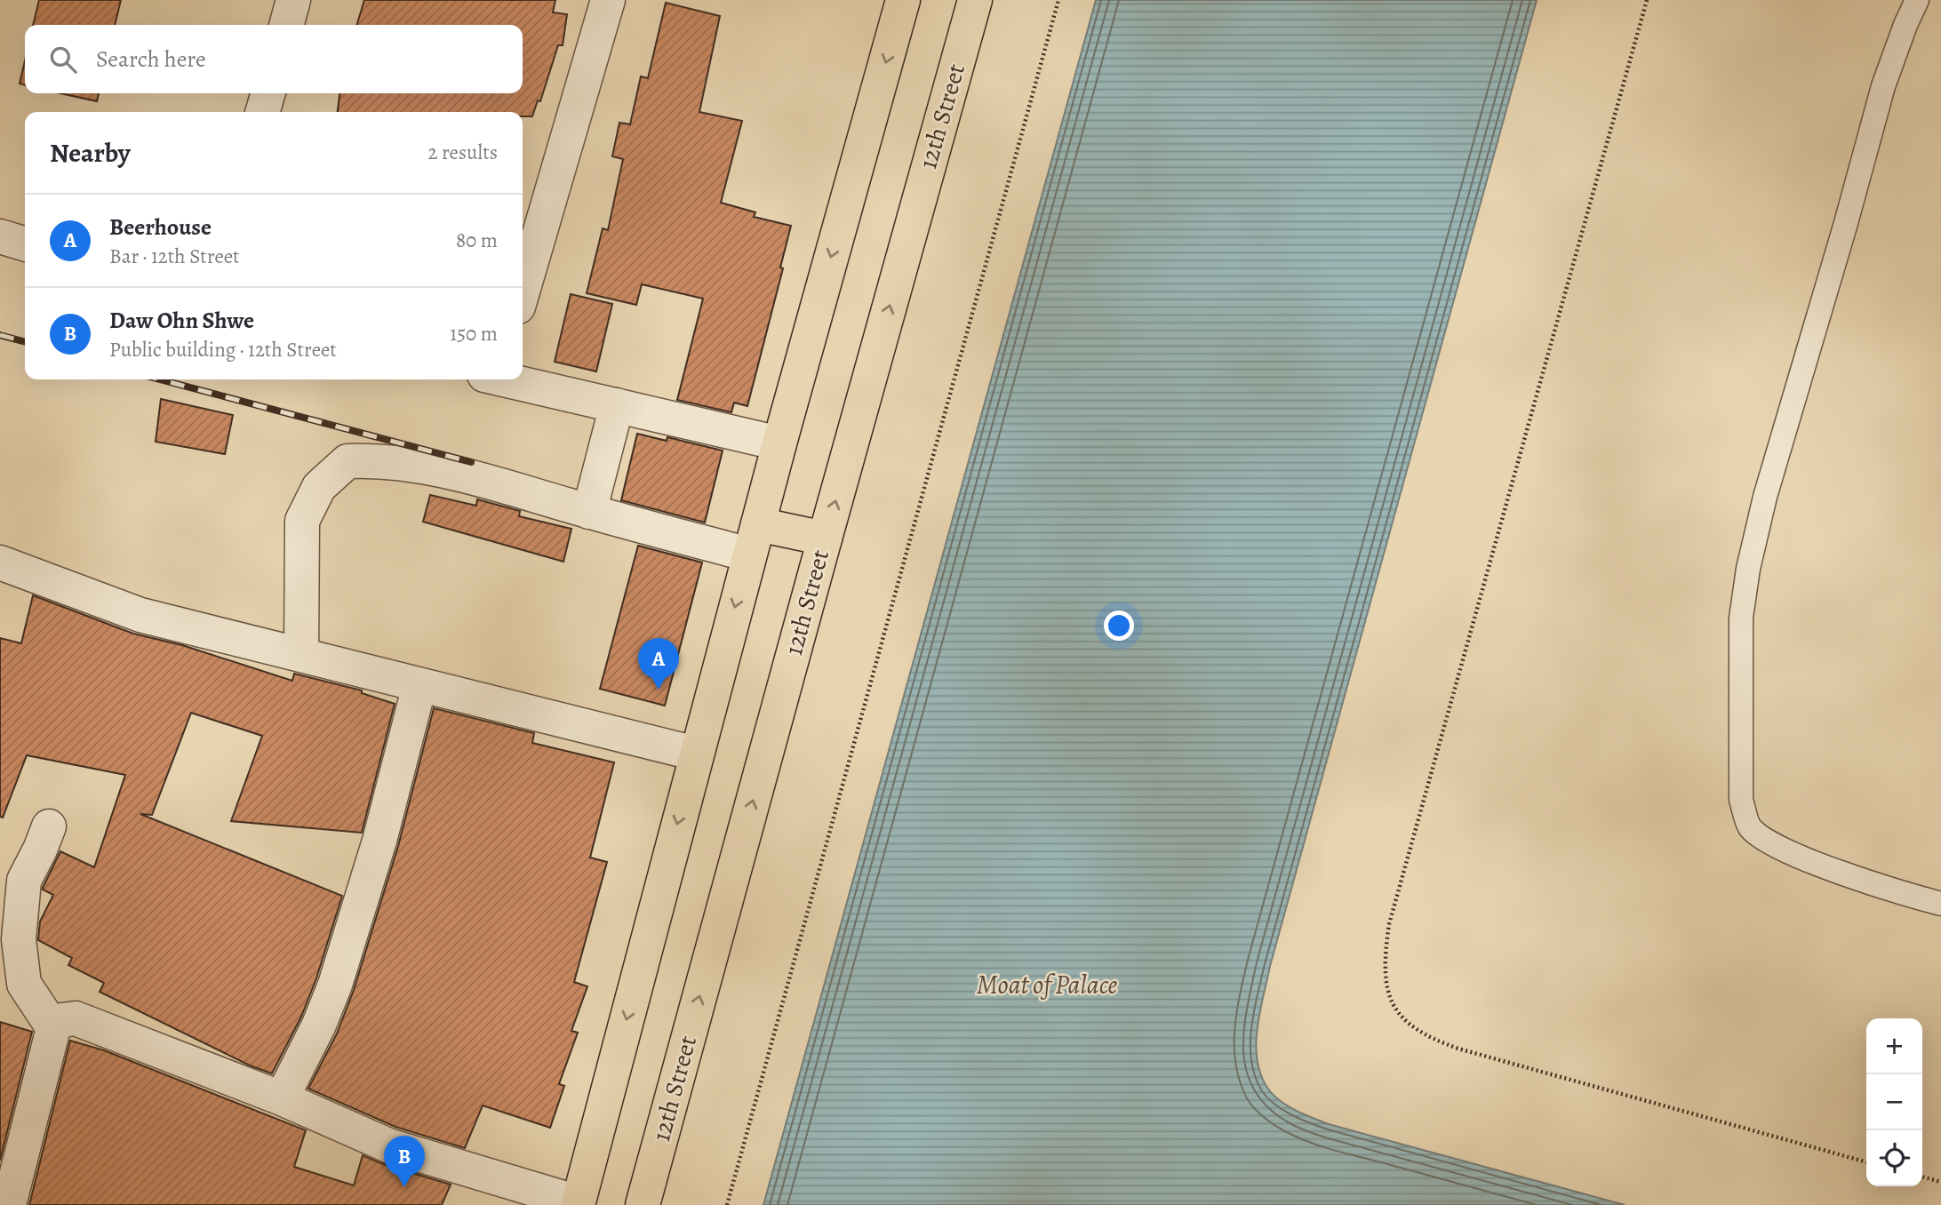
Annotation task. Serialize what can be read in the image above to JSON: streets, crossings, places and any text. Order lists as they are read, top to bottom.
{
  "streets": {
    "main road": ["12th Street"]
  },
  "water": ["Moat of Palace"],
  "page": {
    "search": "Search here",
    "heading": ["Nearby", "2 results"],
    "list": [
      {
        "mark": "A",
        "name": "Beerhouse",
        "note": "Bar · 12th Street",
        "value": "80 m"
      },
      {
        "mark": "B",
        "name": "Daw Ohn Shwe",
        "note": "Public building · 12th Street",
        "value": "150 m"
      }
    ],
    "pins": ["A", "B"],
    "map_buttons": ["+", "−"]
  }
}
